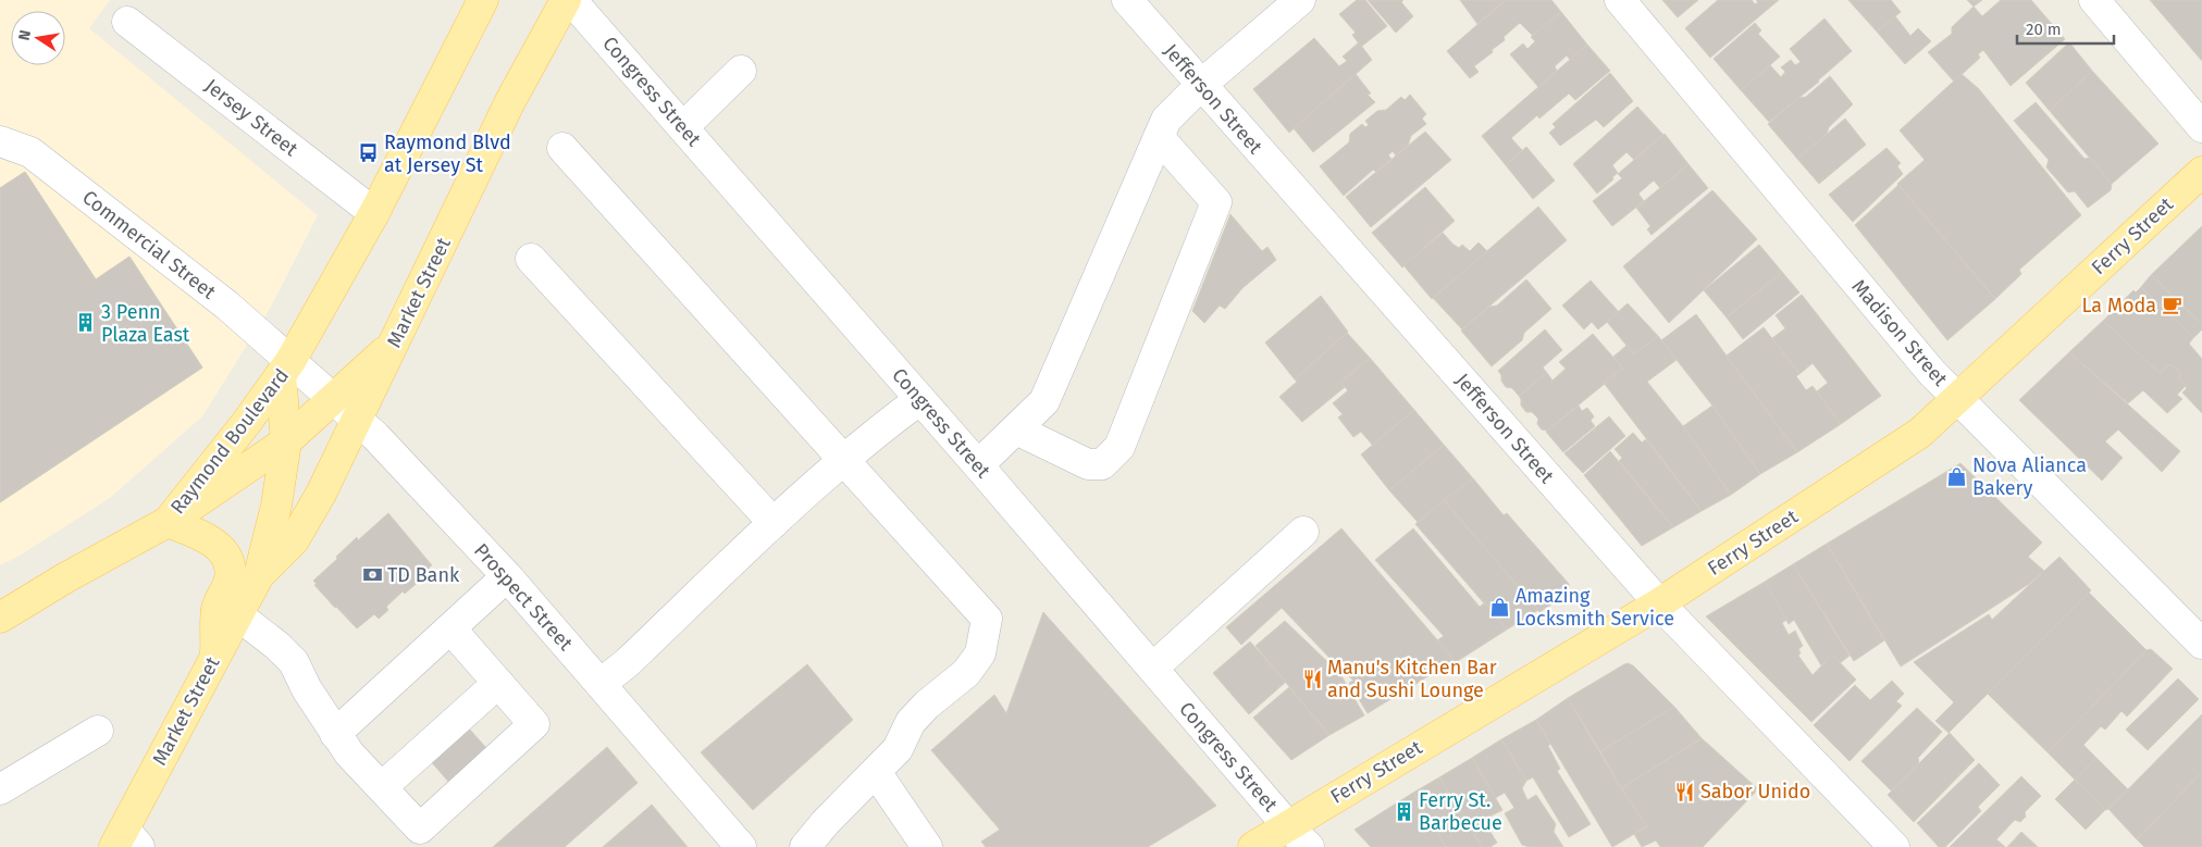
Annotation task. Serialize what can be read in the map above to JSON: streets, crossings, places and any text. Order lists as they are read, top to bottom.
{
  "streets": {
    "main road": ["Ferry Street", "Market Street", "Raymond Boulevard"],
    "street": [
      "Congress Street",
      "Jefferson Street",
      "Jersey Street",
      "Commercial Street",
      "Madison Street",
      "Prospect Street"
    ]
  },
  "crossings": [
    ["Congress Street", "Ferry Street"],
    ["Jefferson Street", "Ferry Street"],
    ["Ferry Street", "Madison Street"],
    ["Commercial Street", "Market Street"],
    ["Commercial Street", "Raymond Boulevard"],
    ["Commercial Street", "Prospect Street"],
    ["Market Street", "Raymond Boulevard"],
    ["Market Street", "Prospect Street"],
    ["Raymond Boulevard", "Prospect Street"]
  ],
  "places": {
    "bus stop": ["Raymond Blvd at Jersey St"],
    "cafe": ["La Moda"],
    "building": ["3 Penn Plaza East", "Ferry St. Barbecue"],
    "shop": ["Nova Alianca Bakery", "Amazing Locksmith Service"],
    "bank": ["TD Bank"],
    "restaurant": ["Manu's Kitchen Bar and Sushi Lounge", "Sabor Unido"]
  },
  "scale_bar": "20 m",
  "north": "left"
}
